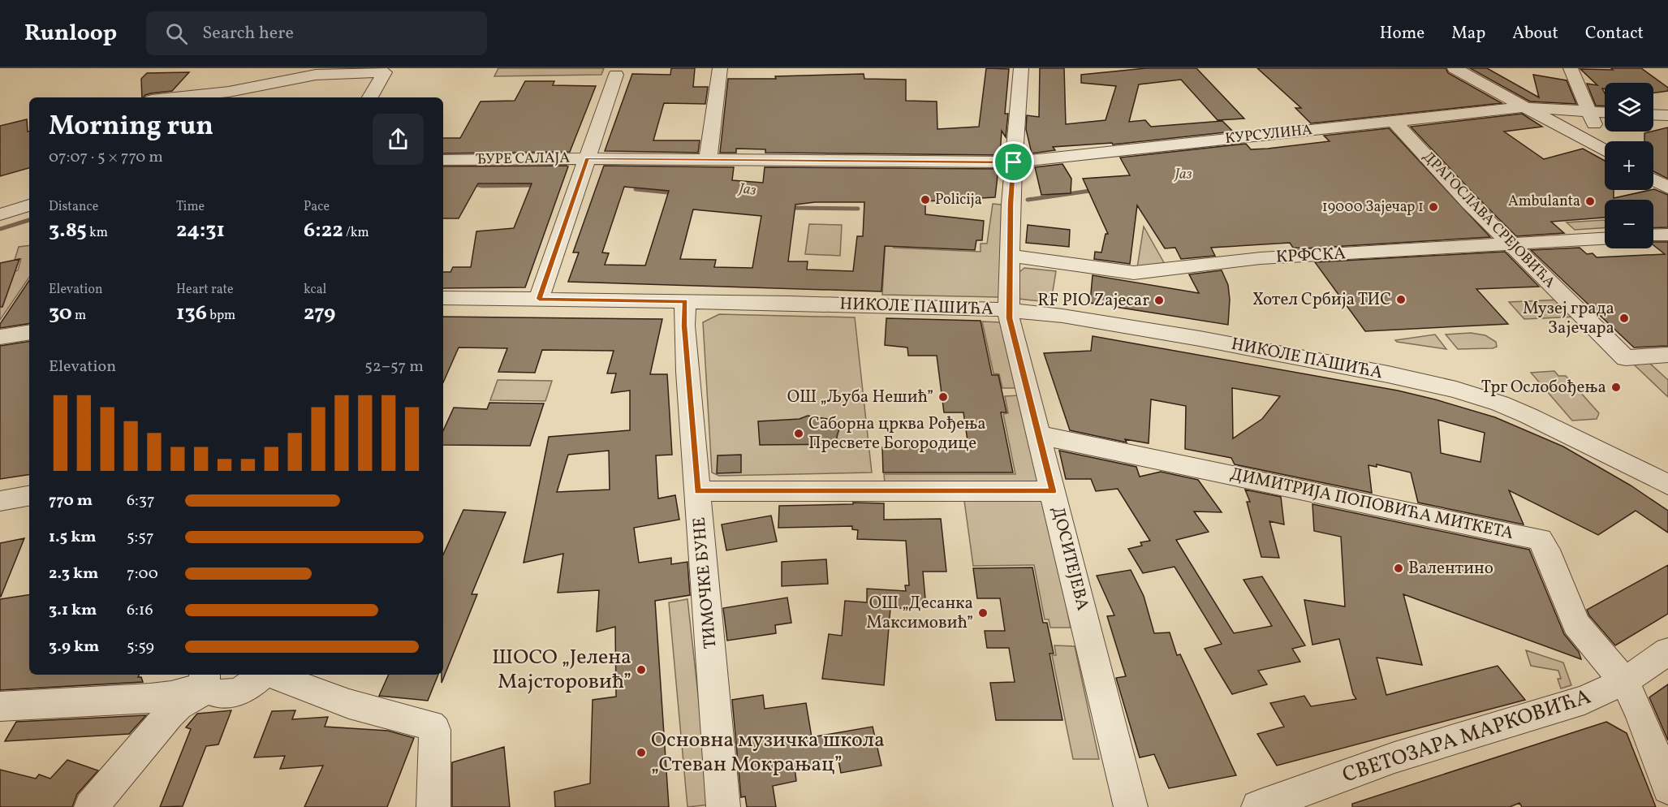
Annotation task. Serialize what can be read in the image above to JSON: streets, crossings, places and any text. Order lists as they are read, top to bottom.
{
  "streets": {
    "street": [
      "КУРСУЛИНА",
      "ЂУРЕ САЛАЈА",
      "ДРАГОСЛАВА СРЕЈОВИЋА",
      "КРФСКА",
      "НИКОЛЕ ПАШИЋА",
      "ДИМИТРИЈА ПОПОВИЋА МИТКЕТА",
      "ДОСИТЕЈЕВА",
      "ТИМОЧКЕ БУНЕ",
      "СВЕТОЗАРА МАРКОВИЋА"
    ]
  },
  "crossings": [
    ["КУРСУЛИНА", "ЂУРЕ САЛАЈА"],
    ["КУРСУЛИНА", "ДРАГОСЛАВА СРЕЈОВИЋА"],
    ["КУРСУЛИНА", "ДОСИТЕЈЕВА"],
    ["ЂУРЕ САЛАЈА", "ДОСИТЕЈЕВА"],
    ["ДРАГОСЛАВА СРЕЈОВИЋА", "КРФСКА"],
    ["КРФСКА", "ДОСИТЕЈЕВА"],
    ["НИКОЛЕ ПАШИЋА", "ДОСИТЕЈЕВА"],
    ["НИКОЛЕ ПАШИЋА", "ТИМОЧКЕ БУНЕ"],
    ["ДИМИТРИЈА ПОПОВИЋА МИТКЕТА", "ДОСИТЕЈЕВА"],
    ["ДИМИТРИЈА ПОПОВИЋА МИТКЕТА", "СВЕТОЗАРА МАРКОВИЋА"]
  ],
  "water": ["Јаз"],
  "places": [
    "Policija",
    "Ambulanta",
    "19000 Зајечар 1",
    "Хотел Србија ТИС",
    "RF PIO Zajecar",
    "Музеј града Зајечара",
    "Трг Ослобођења",
    "ОШ „Љуба Нешић”",
    "Саборна црква Рођења Пресвете Богородице",
    "Валентино",
    "ОШ „Десанка Максимовић”",
    "ШОСО „Јелена Мајсторовић”",
    "Основна музичка школа „Стеван Мокрањац”"
  ],
  "page": {
    "header": "Runloop",
    "search": "Search here",
    "nav": [
      "Home",
      "Map",
      "About",
      "Contact"
    ],
    "map_buttons": ["+", "−"],
    "heading": ["Morning run", "07:07 · 5 × 770 m"],
    "stats": [
      ["Distance", "3.85 km"],
      ["Time", "24:31"],
      ["Pace", "6:22 /km"],
      ["Elevation", "30 m"],
      ["Heart rate", "136 bpm"],
      ["kcal", "279"]
    ],
    "chart": ["Elevation", "52–57 m"],
    "list": [
      {
        "name": "770 m",
        "note": "6:37"
      },
      {
        "name": "1.5 km",
        "note": "5:57"
      },
      {
        "name": "2.3 km",
        "note": "7:00"
      },
      {
        "name": "3.1 km",
        "note": "6:16"
      },
      {
        "name": "3.9 km",
        "note": "5:59"
      }
    ]
  }
}
